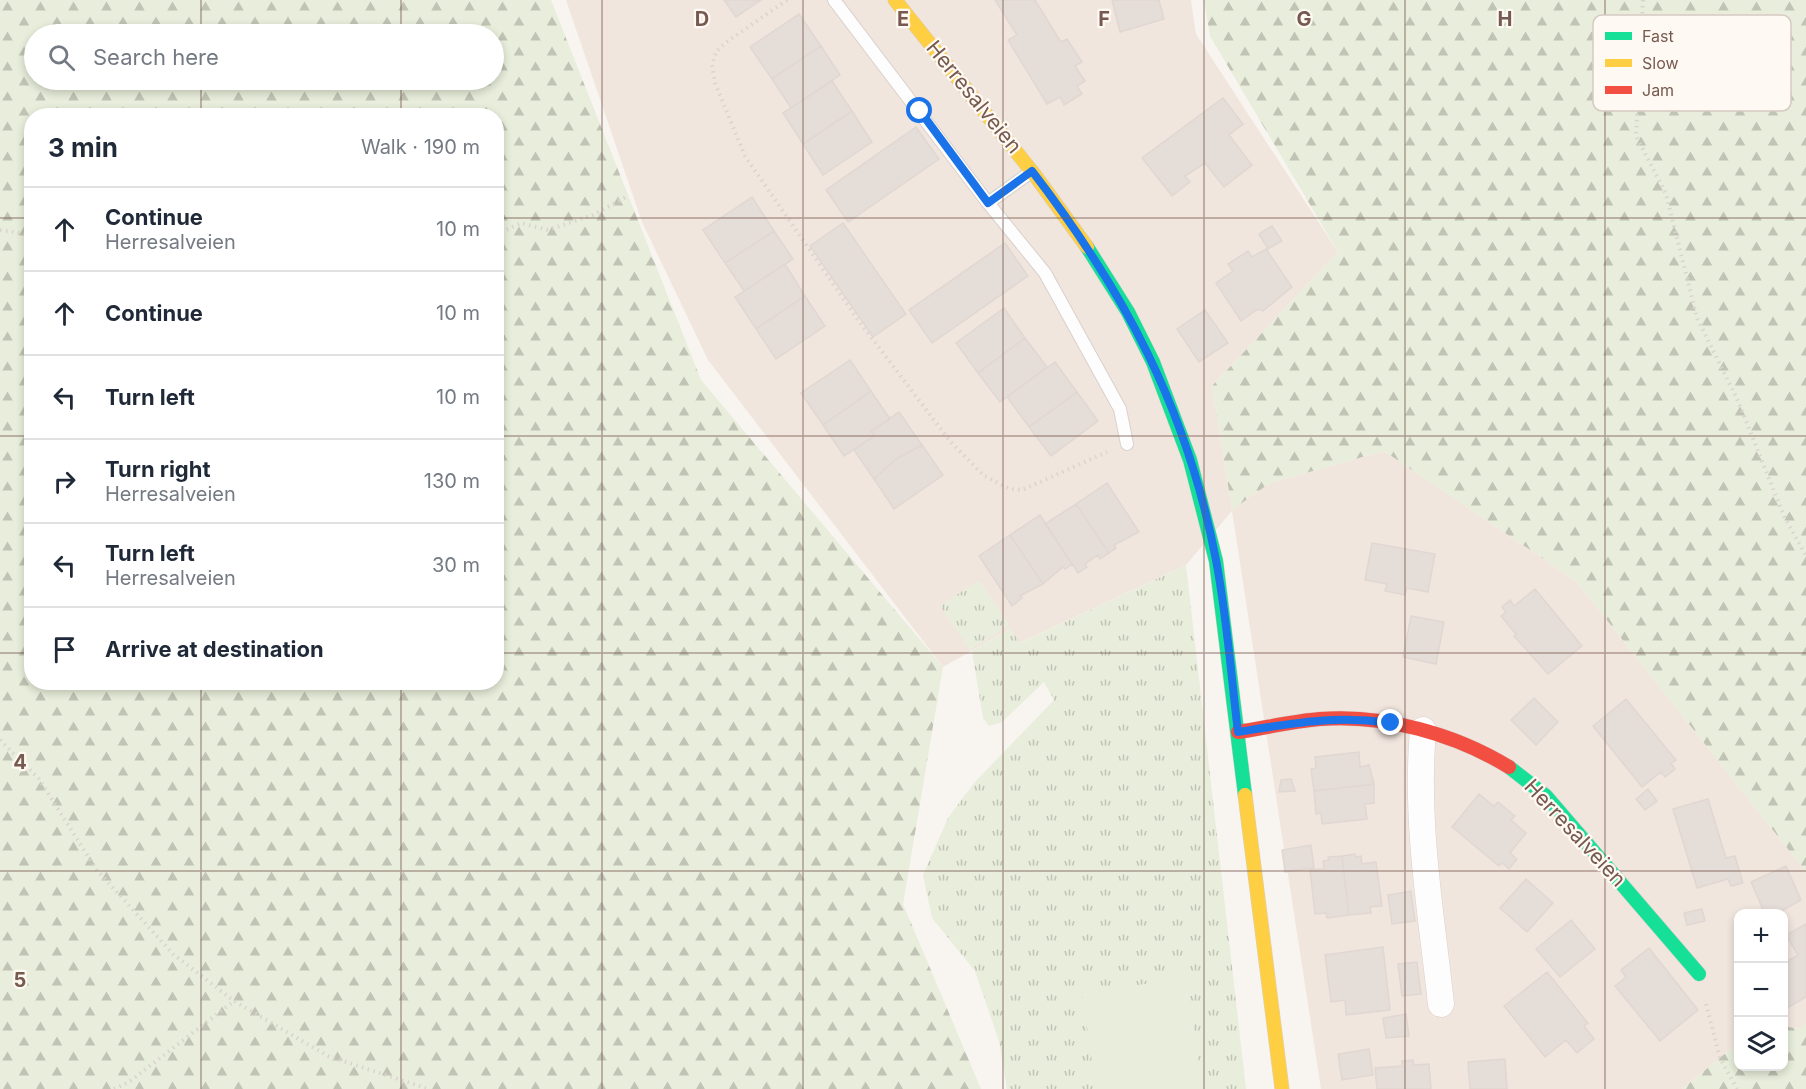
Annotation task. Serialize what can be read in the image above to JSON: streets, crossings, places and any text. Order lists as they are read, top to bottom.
{
  "streets": {
    "street": ["Herresalveien"]
  },
  "legend": ["Fast", "Slow", "Jam"],
  "page": {
    "search": "Search here",
    "heading": ["3 min", "Walk · 190 m"],
    "list": [
      ["Continue", "Herresalveien", "10 m"],
      ["Continue", "10 m"],
      ["Turn left", "10 m"],
      ["Turn right", "Herresalveien", "130 m"],
      ["Turn left", "Herresalveien", "30 m"],
      "Arrive at destination"
    ],
    "map_buttons": ["+", "−"]
  },
  "grid": {
    "columns": [
      "D",
      "E",
      "F",
      "G",
      "H"
    ],
    "rows": ["4", "5"]
  }
}
